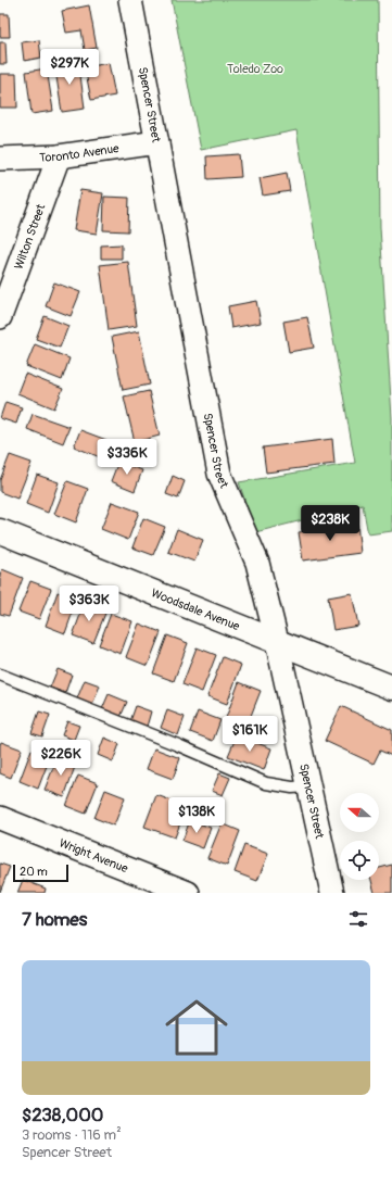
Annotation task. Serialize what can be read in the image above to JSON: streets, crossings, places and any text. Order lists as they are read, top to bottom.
{
  "streets": {
    "street": [
      "Spencer Street",
      "Toronto Avenue",
      "Wilton Street",
      "Woodsdale Avenue",
      "Wright Avenue"
    ]
  },
  "crossings": [
    ["Spencer Street", "Toronto Avenue"],
    ["Spencer Street", "Woodsdale Avenue"],
    ["Toronto Avenue", "Wilton Street"]
  ],
  "parks": ["Toledo Zoo"],
  "scale_bar": "20 m",
  "north": "left",
  "page": {
    "price": [
      "$297K",
      "$336K",
      "$238K",
      "$363K",
      "$161K",
      "$226K",
      "$138K"
    ],
    "scale": "20 m",
    "heading": "7 homes",
    "list": [
      {
        "name": "$238,000",
        "note": "3 rooms · 116 m² · Spencer Street"
      }
    ]
  }
}
